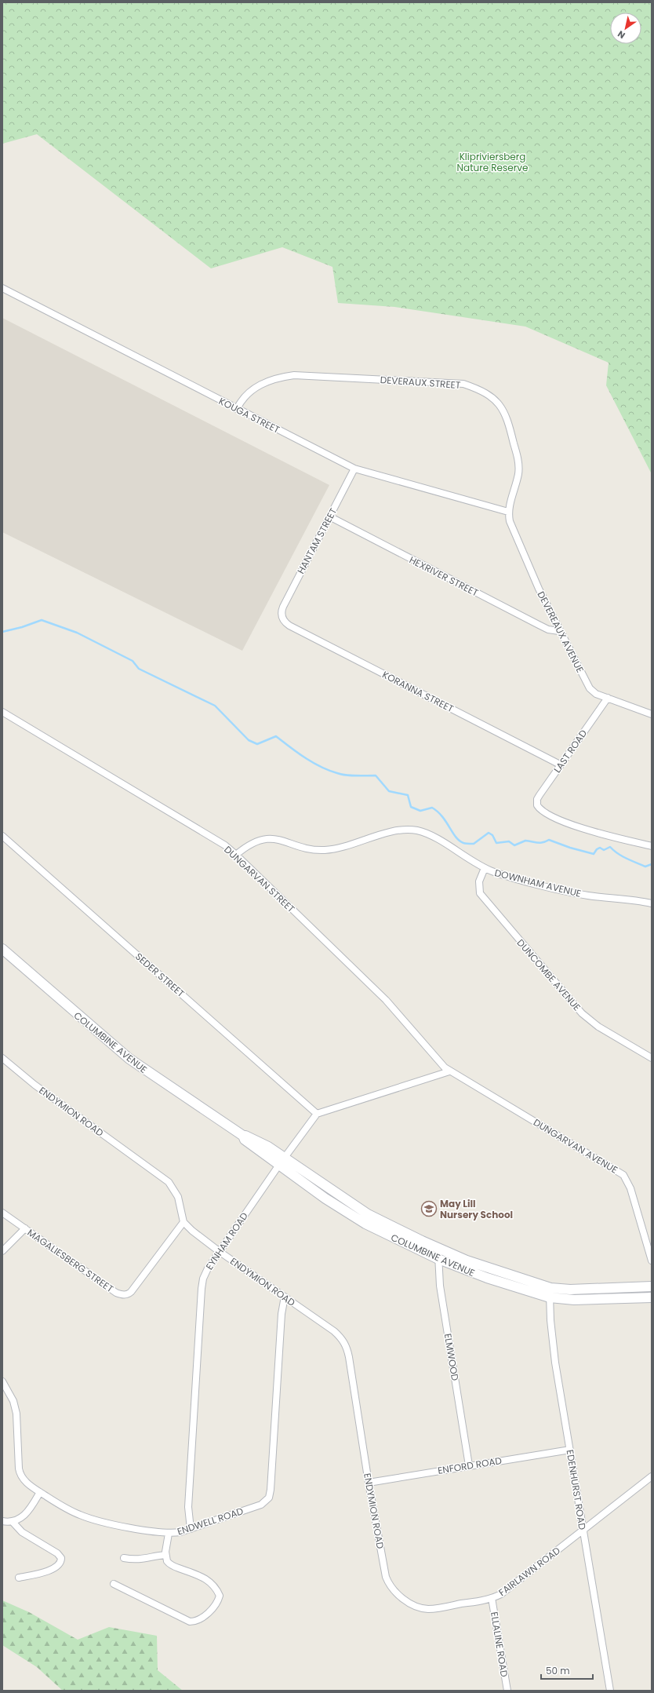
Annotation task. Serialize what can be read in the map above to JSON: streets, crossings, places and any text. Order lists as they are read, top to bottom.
{
  "streets": {
    "main road": ["COLUMBINE AVENUE"],
    "street": [
      "DEVERAUX STREET",
      "KOUGA STREET",
      "HANTAM STREET",
      "HEXRIVER STREET",
      "DEVEREAUX AVENUE",
      "KORANNA STREET",
      "LAST ROAD",
      "DUNGARVAN STREET",
      "DOWNHAM AVENUE",
      "SEDER STREET",
      "DUNCOMBE AVENUE",
      "ENDYMION ROAD",
      "DUNGARVAN AVENUE",
      "EYNHAM ROAD",
      "MAGALIESBERG STREET",
      "ELMWOOD",
      "ENFORD ROAD",
      "EDENHURST ROAD",
      "ENDWELL ROAD",
      "FAIRLAWN ROAD",
      "ELLALINE ROAD"
    ]
  },
  "crossings": [
    ["DEVERAUX STREET", "KOUGA STREET"],
    ["DEVERAUX STREET", "DEVEREAUX AVENUE"],
    ["KOUGA STREET", "HANTAM STREET"],
    ["KOUGA STREET", "DEVEREAUX AVENUE"],
    ["HANTAM STREET", "HEXRIVER STREET"],
    ["HANTAM STREET", "KORANNA STREET"],
    ["HEXRIVER STREET", "DEVEREAUX AVENUE"],
    ["DEVEREAUX AVENUE", "LAST ROAD"],
    ["KORANNA STREET", "LAST ROAD"],
    ["DUNGARVAN STREET", "DOWNHAM AVENUE"],
    ["DUNGARVAN STREET", "DUNGARVAN AVENUE"],
    ["DOWNHAM AVENUE", "DUNCOMBE AVENUE"],
    ["SEDER STREET", "EYNHAM ROAD"],
    ["COLUMBINE AVENUE", "EYNHAM ROAD"],
    ["COLUMBINE AVENUE", "ELMWOOD"],
    ["COLUMBINE AVENUE", "EDENHURST ROAD"],
    ["ENDYMION ROAD", "EYNHAM ROAD"],
    ["ENDYMION ROAD", "MAGALIESBERG STREET"],
    ["ENDYMION ROAD", "ENFORD ROAD"],
    ["ENDYMION ROAD", "ENDWELL ROAD"],
    ["ENDYMION ROAD", "FAIRLAWN ROAD"],
    ["EYNHAM ROAD", "ENDWELL ROAD"],
    ["ELMWOOD", "ENFORD ROAD"],
    ["ENFORD ROAD", "EDENHURST ROAD"],
    ["EDENHURST ROAD", "FAIRLAWN ROAD"],
    ["FAIRLAWN ROAD", "ELLALINE ROAD"]
  ],
  "parks": ["Klipriviersberg Nature Reserve"],
  "places": {
    "school or university": ["May Lill Nursery School"]
  },
  "scale_bar": "50 m",
  "north": "bottom left"
}
